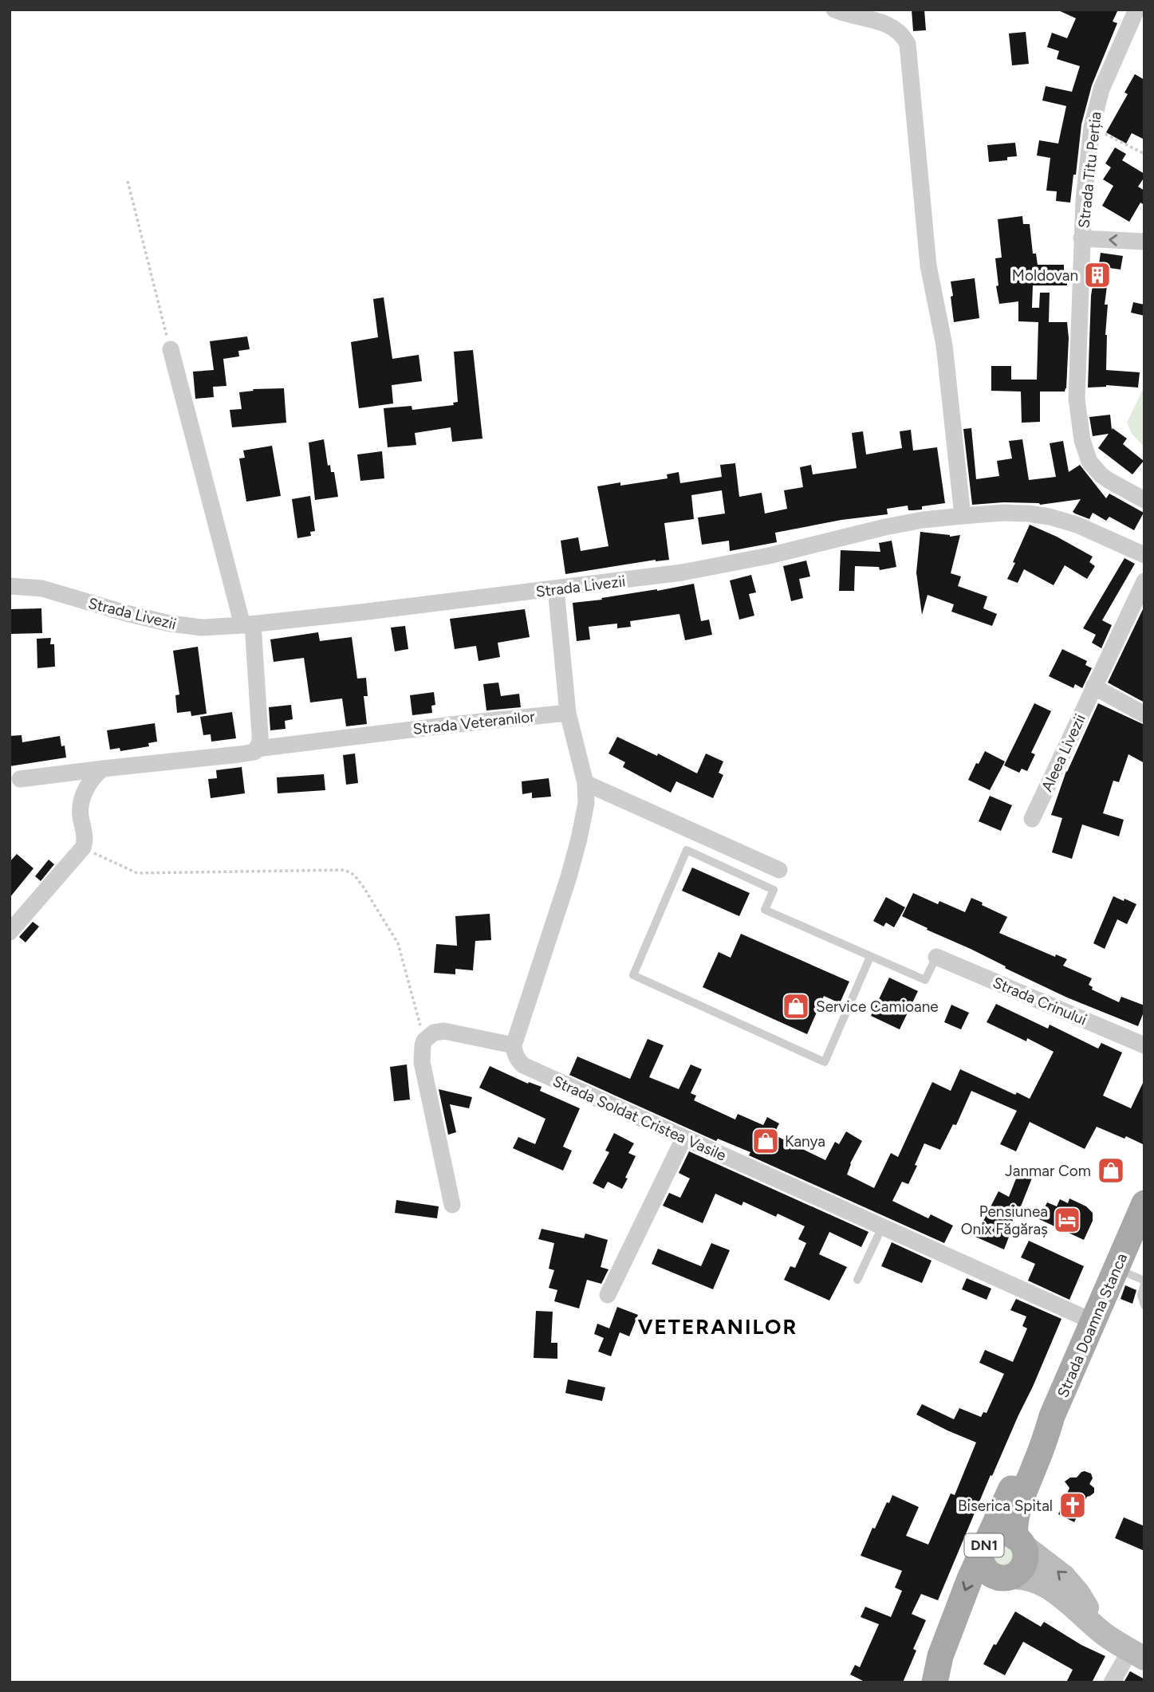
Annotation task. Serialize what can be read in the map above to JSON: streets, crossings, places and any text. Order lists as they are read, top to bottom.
{
  "streets": {
    "main road": ["Strada Doamna Stanca", "DN1"],
    "street": [
      "Strada Titu Perția",
      "Strada Livezii",
      "Strada Veteranilor",
      "Aleea Livezii",
      "Strada Crinului",
      "Strada Soldat Cristea Vasile"
    ]
  },
  "crossings": [
    ["Strada Soldat Cristea Vasile", "Strada Doamna Stanca"],
    ["Strada Doamna Stanca", "DN1"]
  ],
  "districts": ["VETERANILOR"],
  "places": {
    "building": ["Moldovan"],
    "shop": ["Service Camioane", "Kanya", "Janmar Com"],
    "hotel": ["Pensiunea Onix Făgăraș"],
    "church": ["Biserica Spital"]
  }
}
